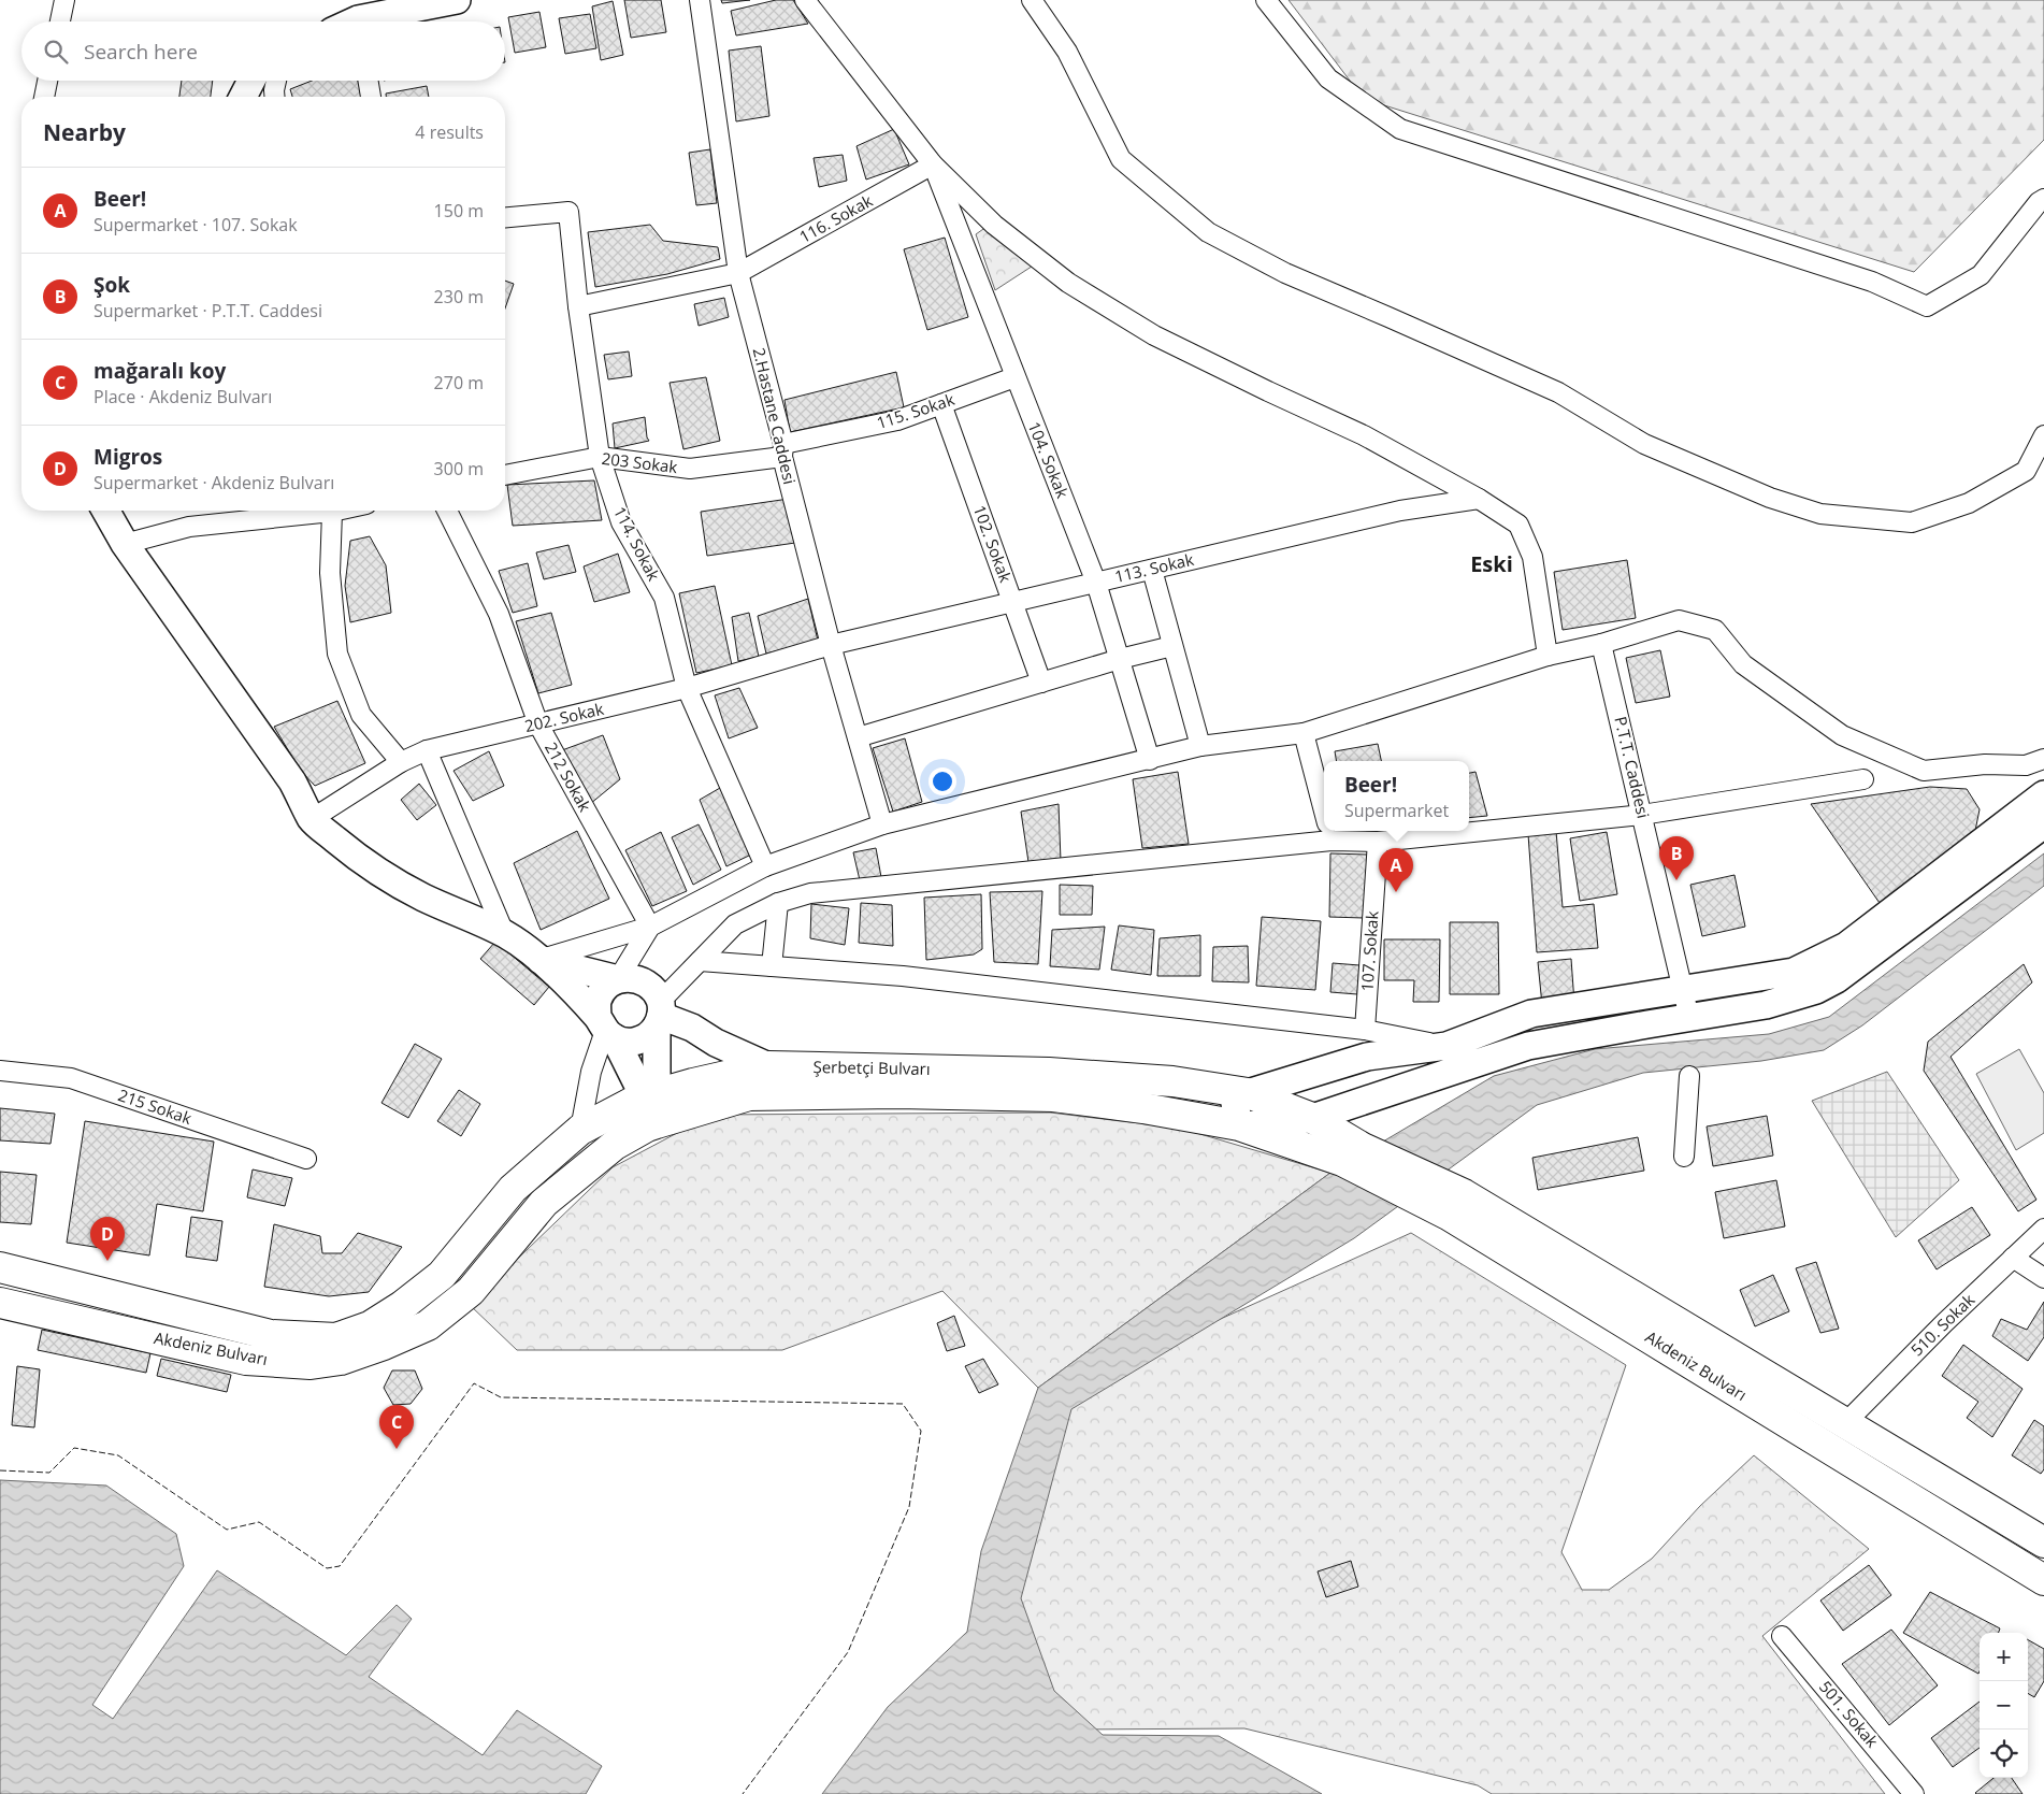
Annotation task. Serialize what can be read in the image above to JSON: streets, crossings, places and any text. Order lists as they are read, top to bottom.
{
  "streets": {
    "highway": ["Şerbetçi Bulvarı", "Akdeniz Bulvarı"],
    "street": [
      "116. Sokak",
      "115. Sokak",
      "2.Hastane Caddesi",
      "104. Sokak",
      "203 Sokak",
      "114. Sokak",
      "102. Sokak",
      "113. Sokak",
      "202. Sokak",
      "P.T.T. Caddesi",
      "212 Sokak",
      "107. Sokak",
      "215 Sokak",
      "510. Sokak",
      "501. Sokak"
    ]
  },
  "crossings": [
    ["116. Sokak", "2.Hastane Caddesi"],
    ["116. Sokak", "104. Sokak"],
    ["116. Sokak", "114. Sokak"],
    ["115. Sokak", "2.Hastane Caddesi"],
    ["115. Sokak", "104. Sokak"],
    ["115. Sokak", "203 Sokak"],
    ["115. Sokak", "102. Sokak"],
    ["2.Hastane Caddesi", "203 Sokak"],
    ["2.Hastane Caddesi", "113. Sokak"],
    ["2.Hastane Caddesi", "202. Sokak"],
    ["104. Sokak", "113. Sokak"],
    ["203 Sokak", "114. Sokak"],
    ["114. Sokak", "202. Sokak"],
    ["102. Sokak", "113. Sokak"],
    ["113. Sokak", "202. Sokak"],
    ["202. Sokak", "212 Sokak"],
    ["Şerbetçi Bulvarı", "Akdeniz Bulvarı"],
    ["510. Sokak", "Akdeniz Bulvarı"]
  ],
  "districts": ["Eski"],
  "page": {
    "search": "Search here",
    "heading": ["Nearby", "4 results"],
    "list": [
      {
        "mark": "A",
        "name": "Beer!",
        "note": "Supermarket · 107. Sokak",
        "value": "150 m"
      },
      {
        "mark": "B",
        "name": "Şok",
        "note": "Supermarket · P.T.T. Caddesi",
        "value": "230 m"
      },
      {
        "mark": "C",
        "name": "mağaralı koy",
        "note": "Place · Akdeniz Bulvarı",
        "value": "270 m"
      },
      {
        "mark": "D",
        "name": "Migros",
        "note": "Supermarket · Akdeniz Bulvarı",
        "value": "300 m"
      }
    ],
    "popup": ["Beer!", "Supermarket"],
    "pins": [
      "B",
      "A",
      "D",
      "C"
    ],
    "map_buttons": ["+", "−"]
  }
}
